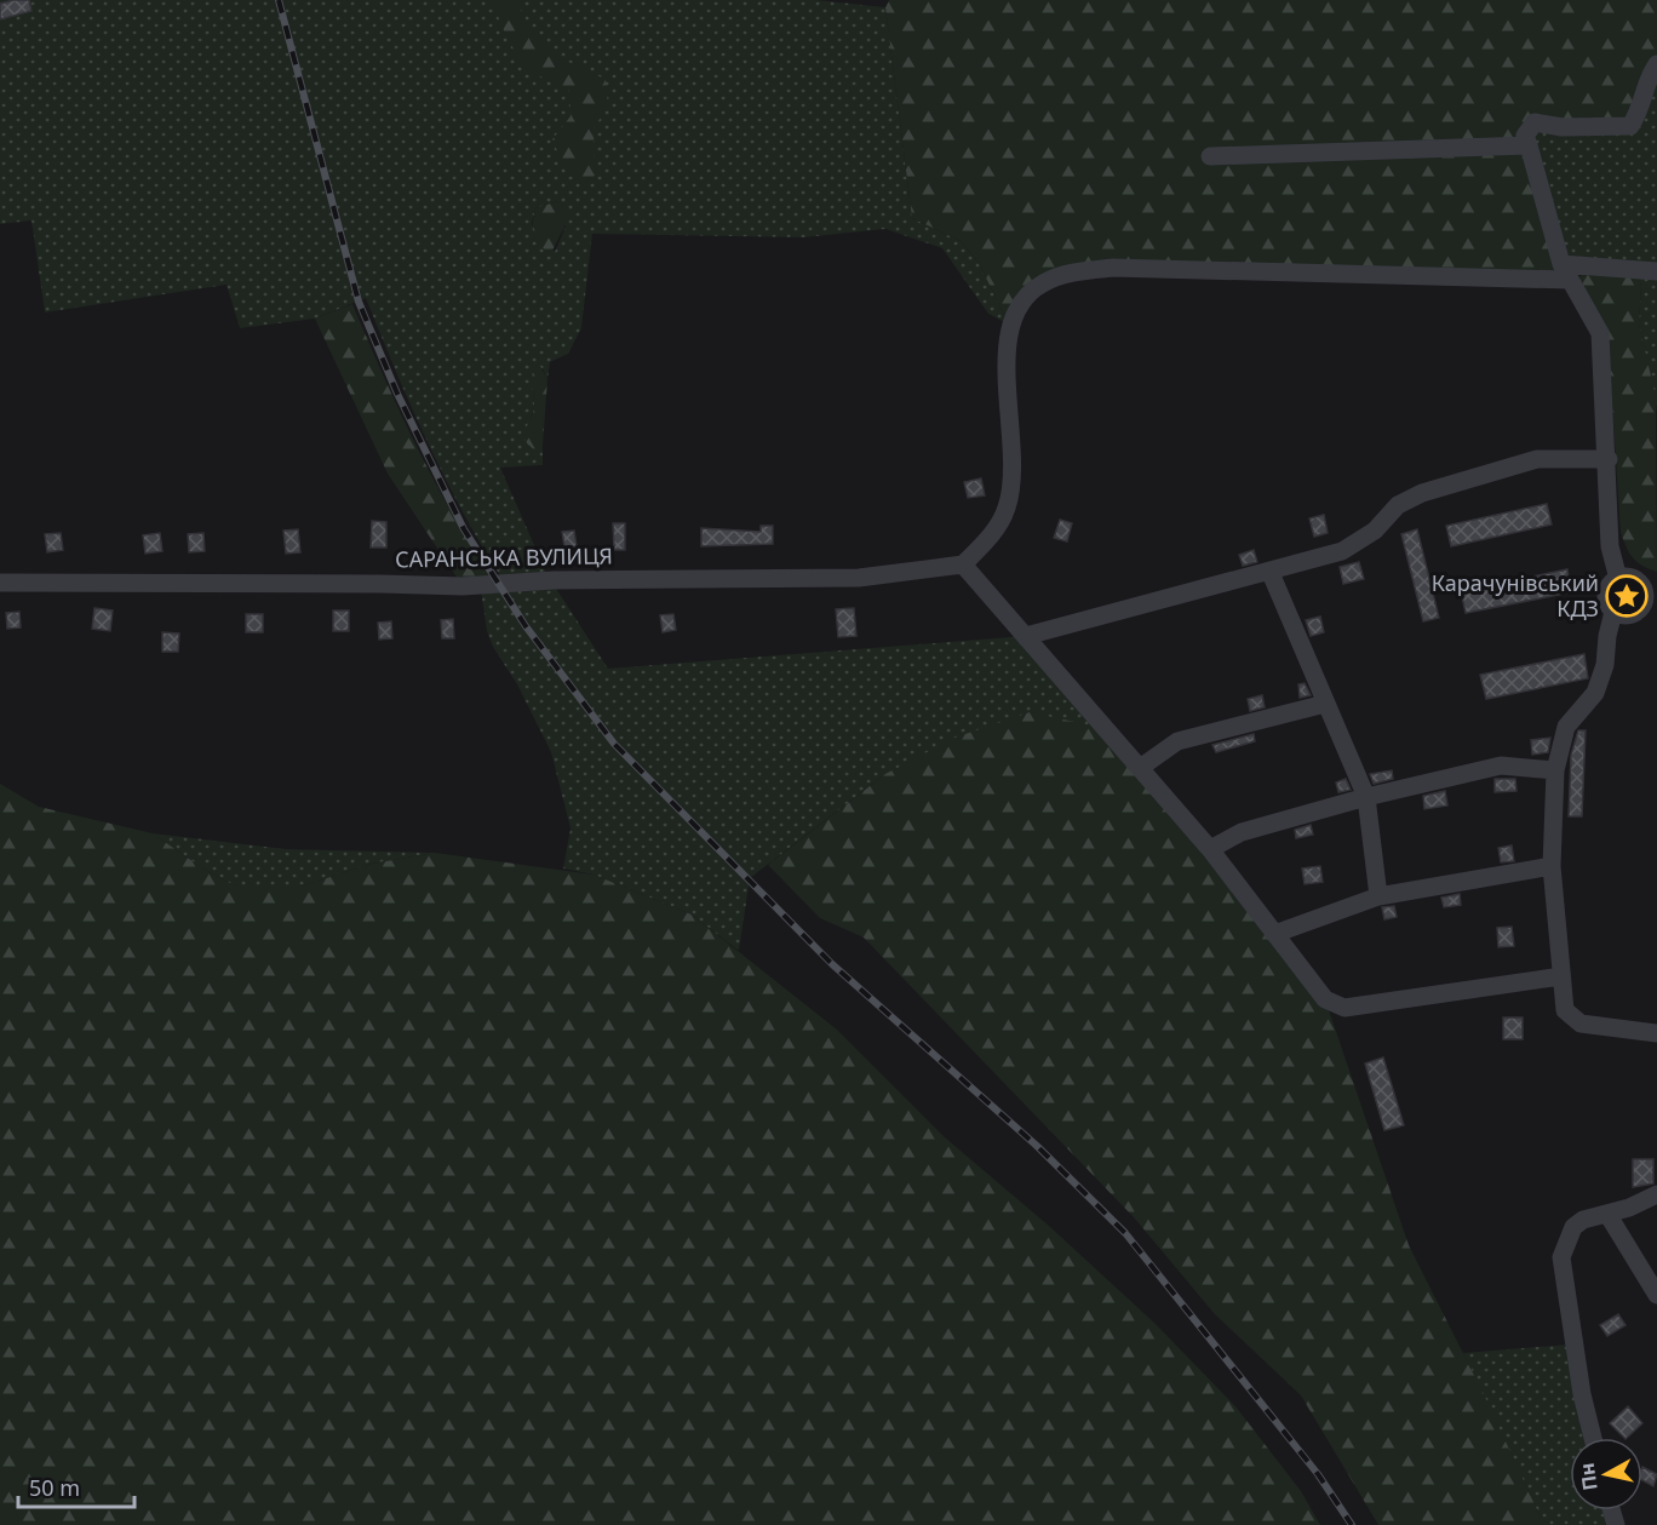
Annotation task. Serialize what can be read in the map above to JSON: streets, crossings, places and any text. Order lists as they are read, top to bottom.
{
  "streets": {
    "street": ["САРАНСЬКА ВУЛИЦЯ"]
  },
  "places": {
    "place": ["Карачунівський КДЗ"]
  },
  "scale_bar": "50 m",
  "north": "left"
}
